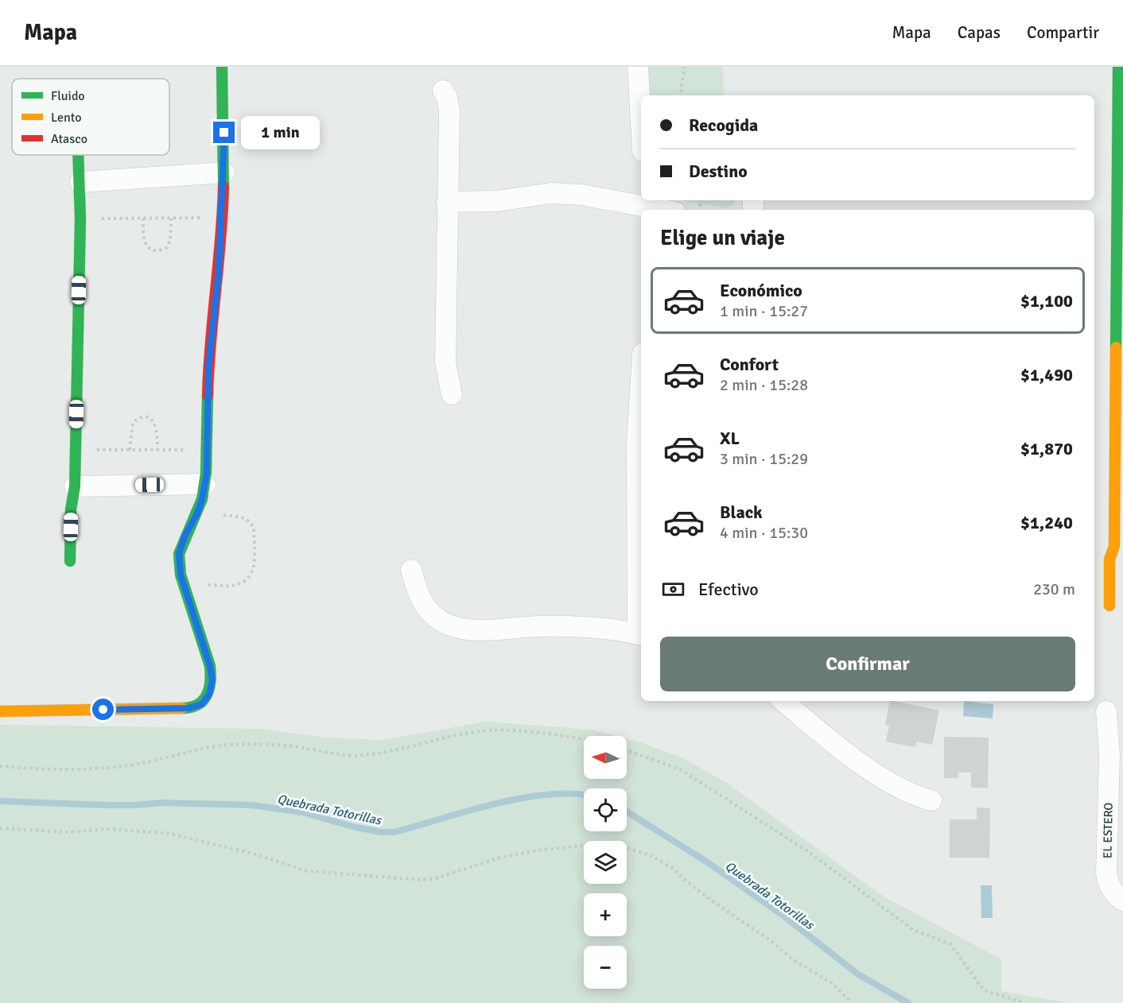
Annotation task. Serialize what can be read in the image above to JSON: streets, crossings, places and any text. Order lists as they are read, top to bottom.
{
  "streets": {
    "street": ["EL ESTERO"]
  },
  "water": ["Quebrada Totorillas"],
  "legend": ["Fluido", "Lento", "Atasco"],
  "north": "left",
  "page": {
    "header": "Mapa",
    "nav": ["Mapa", "Capas", "Compartir"],
    "banner": ["Recogida", "Destino"],
    "bubble": "1 min",
    "heading": "Elige un viaje",
    "list": [
      {
        "name": "Económico",
        "note": "1 min · 15:27",
        "value": "$1,100"
      },
      {
        "name": "Confort",
        "note": "2 min · 15:28",
        "value": "$1,490"
      },
      {
        "name": "XL",
        "note": "3 min · 15:29",
        "value": "$1,870"
      },
      {
        "name": "Black",
        "note": "4 min · 15:30",
        "value": "$1,240"
      }
    ],
    "pay": ["Efectivo", "230 m"],
    "buttons": "Confirmar",
    "map_buttons": ["+", "−"]
  }
}
